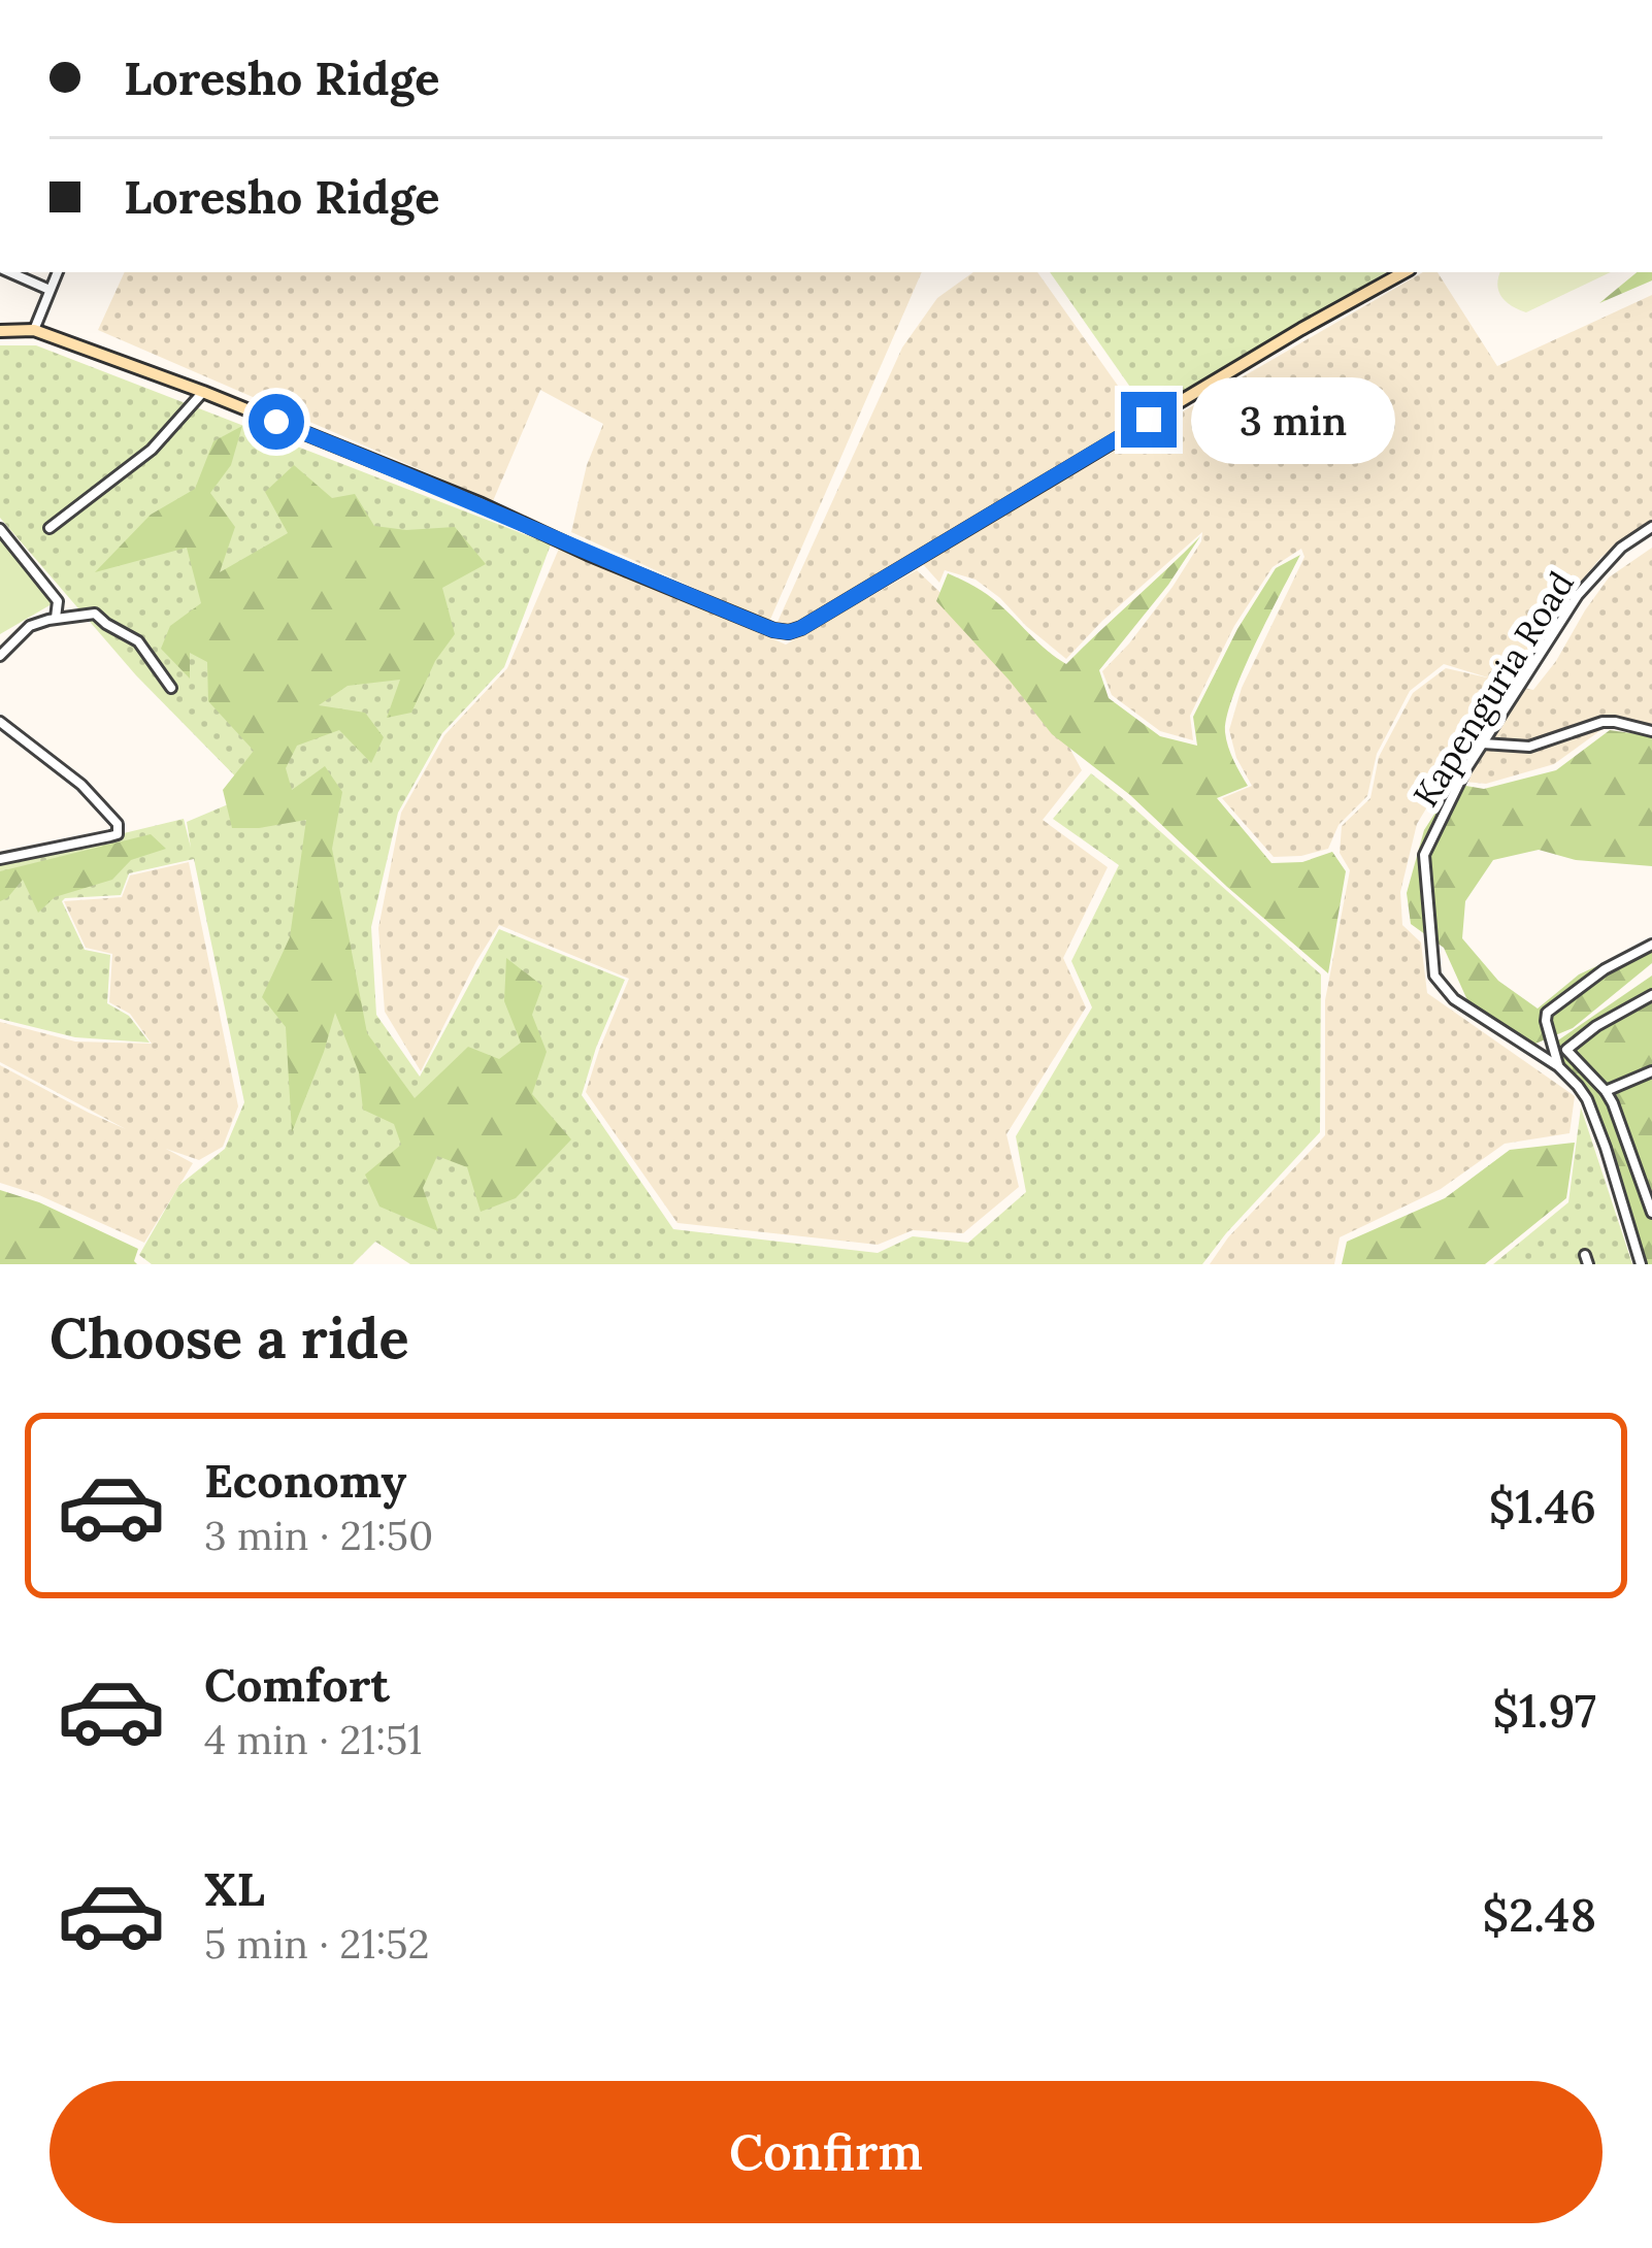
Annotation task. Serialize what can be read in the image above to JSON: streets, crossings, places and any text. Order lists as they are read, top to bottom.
{
  "streets": {
    "street": ["Kapenguria Road"]
  },
  "page": {
    "banner": ["Loresho Ridge", "Loresho Ridge"],
    "bubble": "3 min",
    "heading": "Choose a ride",
    "list": [
      {
        "name": "Economy",
        "note": "3 min · 21:50",
        "value": "$1.46"
      },
      {
        "name": "Comfort",
        "note": "4 min · 21:51",
        "value": "$1.97"
      },
      {
        "name": "XL",
        "note": "5 min · 21:52",
        "value": "$2.48"
      }
    ],
    "buttons": "Confirm"
  }
}
